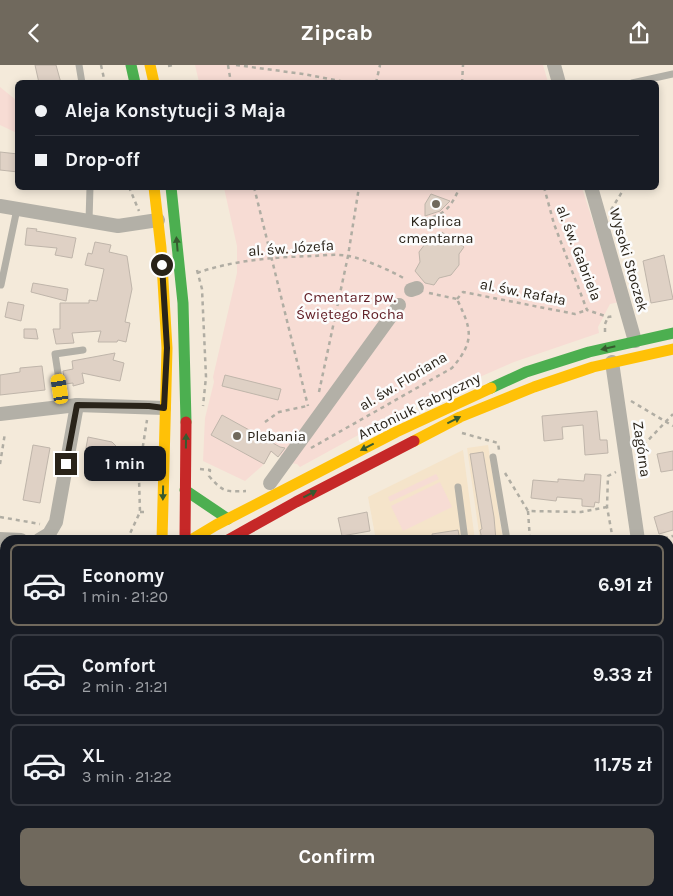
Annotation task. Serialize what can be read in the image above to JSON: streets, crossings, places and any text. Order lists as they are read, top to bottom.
{
  "streets": {
    "main road": ["Antoniuk Fabryczny"],
    "street": ["Wysoki Stoczek", "Zagórna"],
    "path": [
      "al. św. Józefa",
      "al. św. Gabriela",
      "al. św. Rafała",
      "al. św. Floriana"
    ]
  },
  "crossings": [
    ["al. św. Józefa", "al. św. Rafała"],
    ["al. św. Józefa", "al. św. Floriana"],
    ["al. św. Gabriela", "al. św. Rafała"],
    ["Wysoki Stoczek", "Antoniuk Fabryczny"],
    ["al. św. Rafała", "al. św. Floriana"],
    ["Antoniuk Fabryczny", "Zagórna"]
  ],
  "parks": ["Cmentarz pw. Świętego Rocha"],
  "places": ["Kaplica cmentarna", "Plebania"],
  "page": {
    "header": "Zipcab",
    "banner": ["Aleja Konstytucji 3 Maja", "Drop-off"],
    "bubble": "1 min",
    "list": [
      {
        "name": "Economy",
        "note": "1 min · 21:20",
        "value": "6.91 zł"
      },
      {
        "name": "Comfort",
        "note": "2 min · 21:21",
        "value": "9.33 zł"
      },
      {
        "name": "XL",
        "note": "3 min · 21:22",
        "value": "11.75 zł"
      }
    ],
    "buttons": "Confirm"
  }
}
